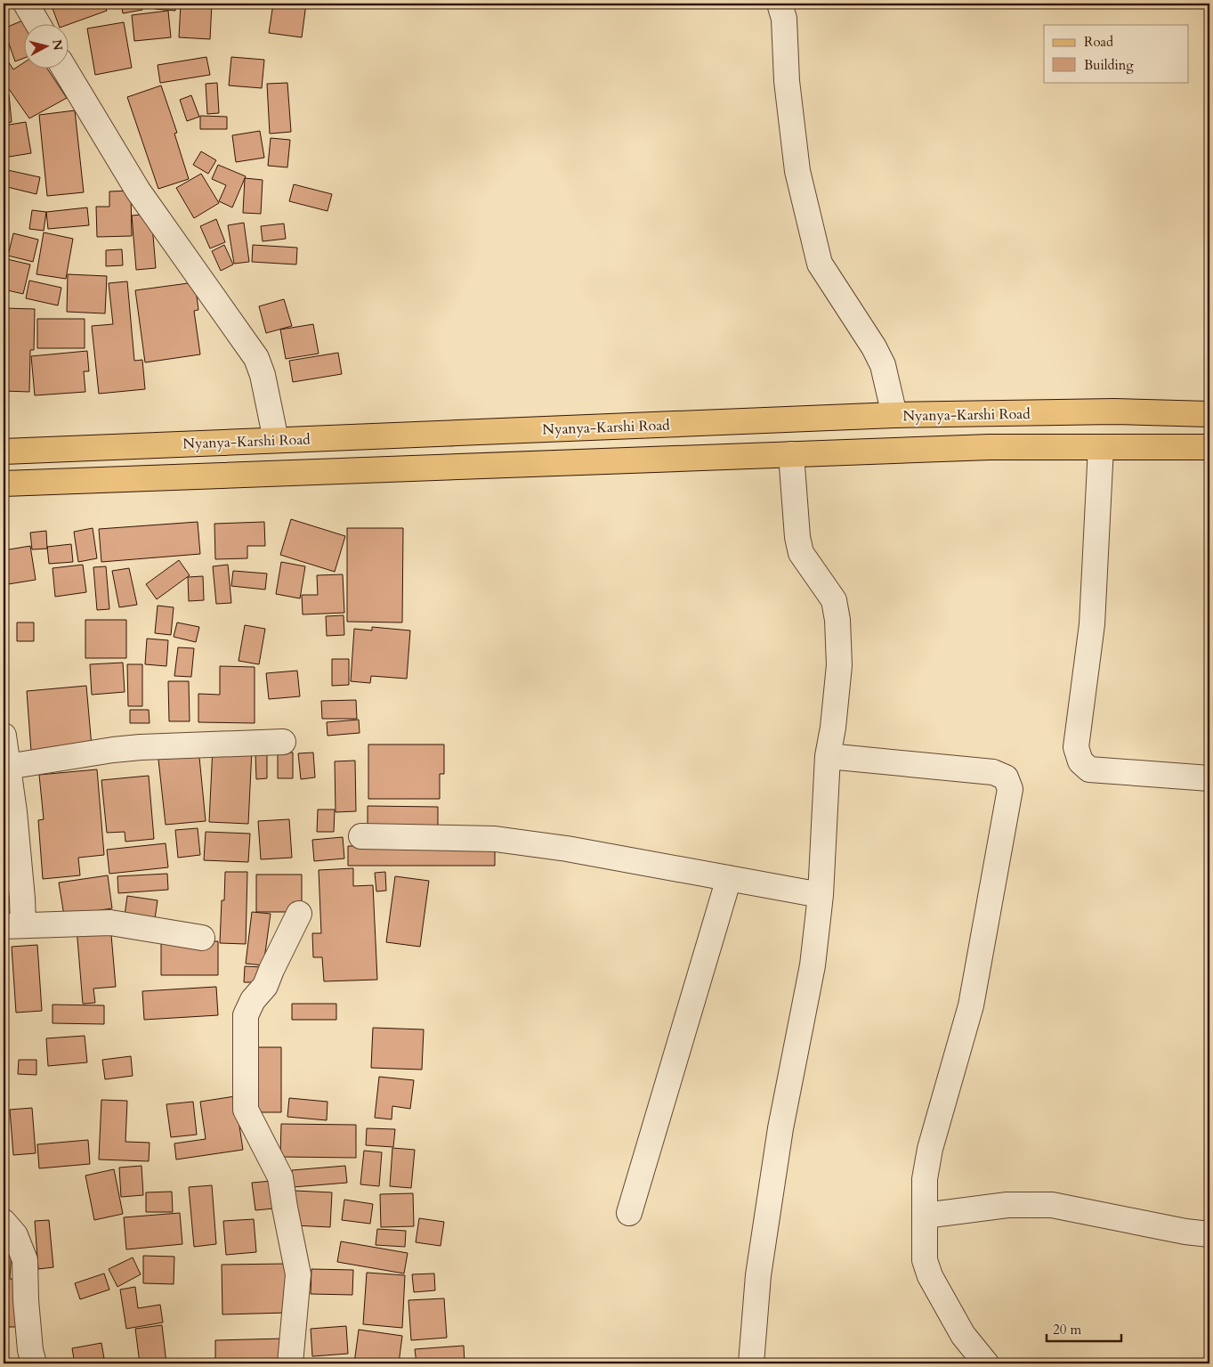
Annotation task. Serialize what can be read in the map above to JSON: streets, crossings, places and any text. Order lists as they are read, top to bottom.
{
  "streets": {
    "main road": ["Nyanya-Karshi Road"]
  },
  "legend": ["Road", "Building"],
  "scale_bar": "20 m",
  "north": "right"
}
